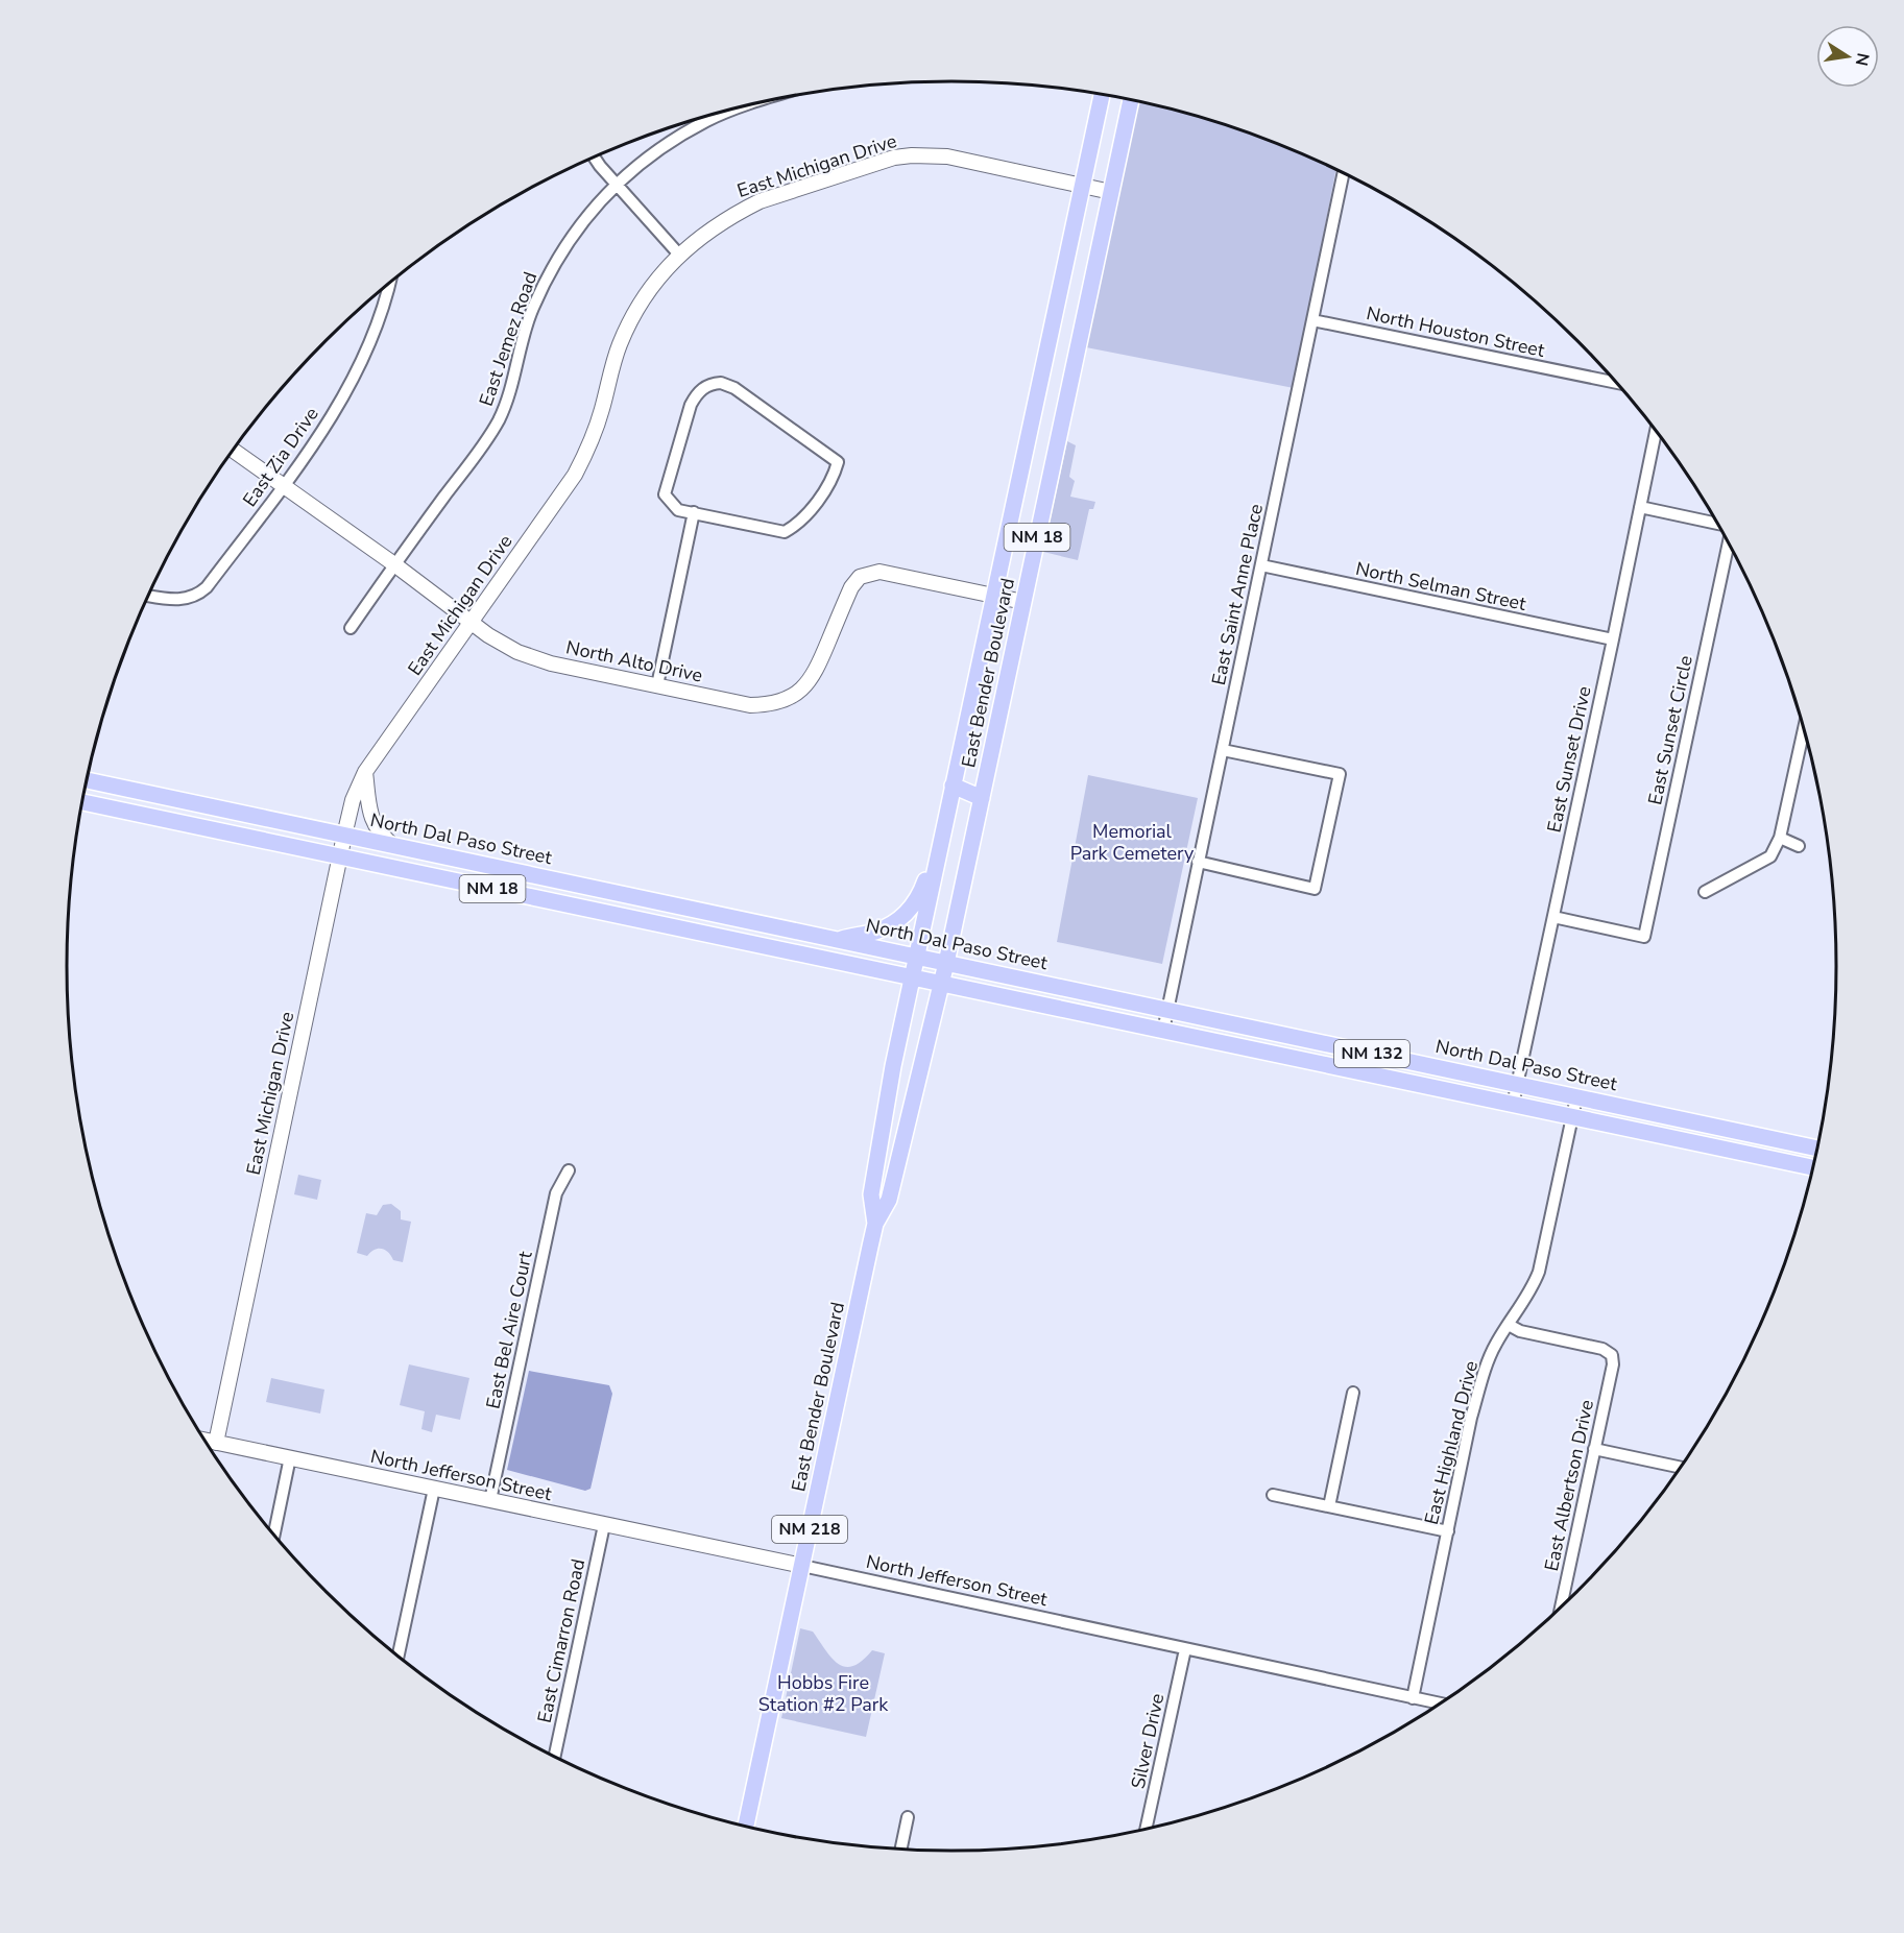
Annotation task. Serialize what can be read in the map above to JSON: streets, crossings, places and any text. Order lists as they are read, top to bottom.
{
  "streets": {
    "main road": [
      "NM 18",
      "East Bender Boulevard",
      "North Dal Paso Street",
      "NM 132",
      "NM 218"
    ],
    "street": [
      "East Michigan Drive",
      "North Houston Street",
      "East Jemez Road",
      "East Zia Drive",
      "North Selman Street",
      "East Saint Anne Place",
      "North Alto Drive",
      "East Sunset Circle",
      "East Sunset Drive",
      "East Bel Aire Court",
      "East Highland Drive",
      "North Jefferson Street",
      "East Albertson Drive",
      "East Cimarron Road",
      "Silver Drive"
    ]
  },
  "crossings": [
    ["East Michigan Drive", "NM 18"],
    ["East Michigan Drive", "North Alto Drive"],
    ["East Michigan Drive", "East Bender Boulevard"],
    ["East Michigan Drive", "North Dal Paso Street"],
    ["East Michigan Drive", "North Jefferson Street"],
    ["North Houston Street", "East Saint Anne Place"],
    ["East Jemez Road", "North Alto Drive"],
    ["East Zia Drive", "North Alto Drive"],
    ["NM 18", "East Bender Boulevard"],
    ["NM 18", "NM 132"],
    ["North Selman Street", "East Saint Anne Place"],
    ["North Selman Street", "East Sunset Drive"],
    ["East Saint Anne Place", "North Dal Paso Street"],
    ["East Saint Anne Place", "NM 132"],
    ["North Alto Drive", "East Bender Boulevard"],
    ["East Bender Boulevard", "North Dal Paso Street"],
    ["East Bender Boulevard", "NM 132"],
    ["East Bender Boulevard", "North Jefferson Street"],
    ["East Sunset Circle", "East Sunset Drive"],
    ["East Sunset Drive", "North Dal Paso Street"],
    ["East Sunset Drive", "NM 132"],
    ["North Dal Paso Street", "East Highland Drive"],
    ["NM 132", "East Highland Drive"],
    ["East Bel Aire Court", "North Jefferson Street"],
    ["East Highland Drive", "North Jefferson Street"],
    ["East Highland Drive", "East Albertson Drive"],
    ["North Jefferson Street", "East Cimarron Road"],
    ["North Jefferson Street", "Silver Drive"]
  ],
  "parks": ["Memorial Park Cemetery", "Hobbs Fire Station #2 Park"],
  "north": "right"
}
